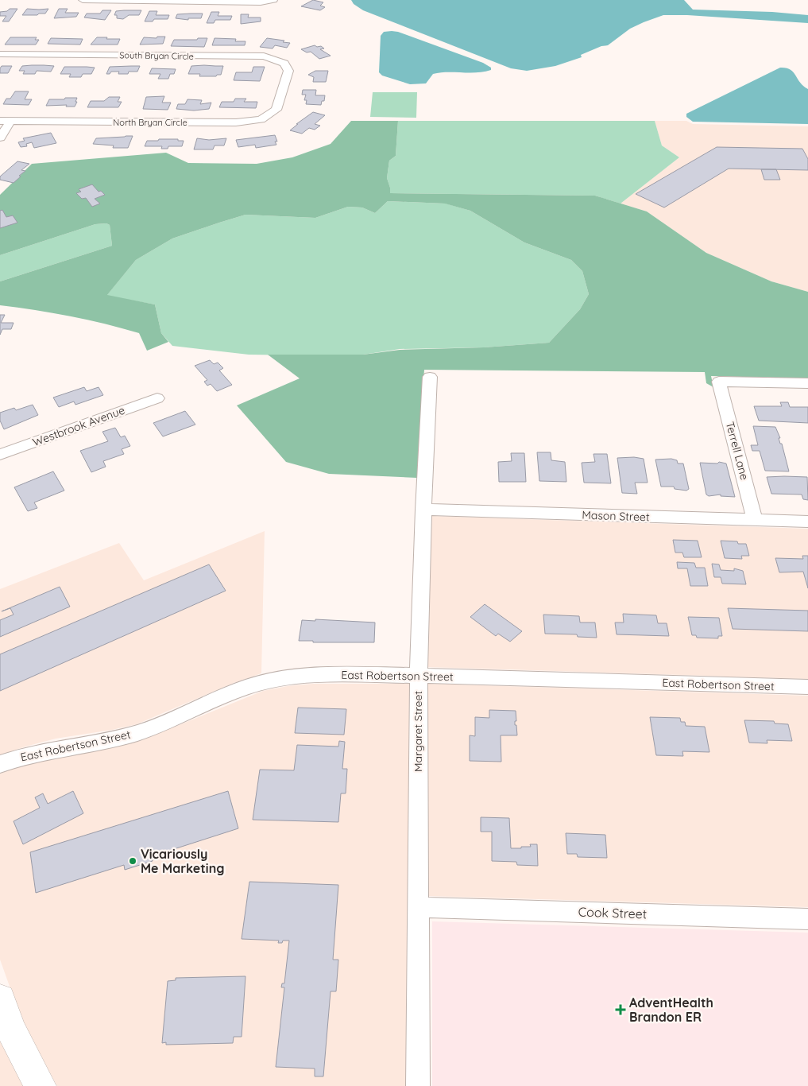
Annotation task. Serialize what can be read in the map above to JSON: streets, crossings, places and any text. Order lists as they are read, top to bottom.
{
  "streets": {
    "street": [
      "South Bryan Circle",
      "North Bryan Circle",
      "Westbrook Avenue",
      "Terrell Lane",
      "Mason Street",
      "East Robertson Street",
      "Margaret Street",
      "Cook Street"
    ]
  },
  "crossings": [
    ["South Bryan Circle", "North Bryan Circle"],
    ["Terrell Lane", "Mason Street"],
    ["Mason Street", "Margaret Street"],
    ["East Robertson Street", "Margaret Street"],
    ["Margaret Street", "Cook Street"]
  ],
  "places": {
    "other": ["Vicariously Me Marketing"],
    "health": ["AdventHealth Brandon ER"]
  }
}
